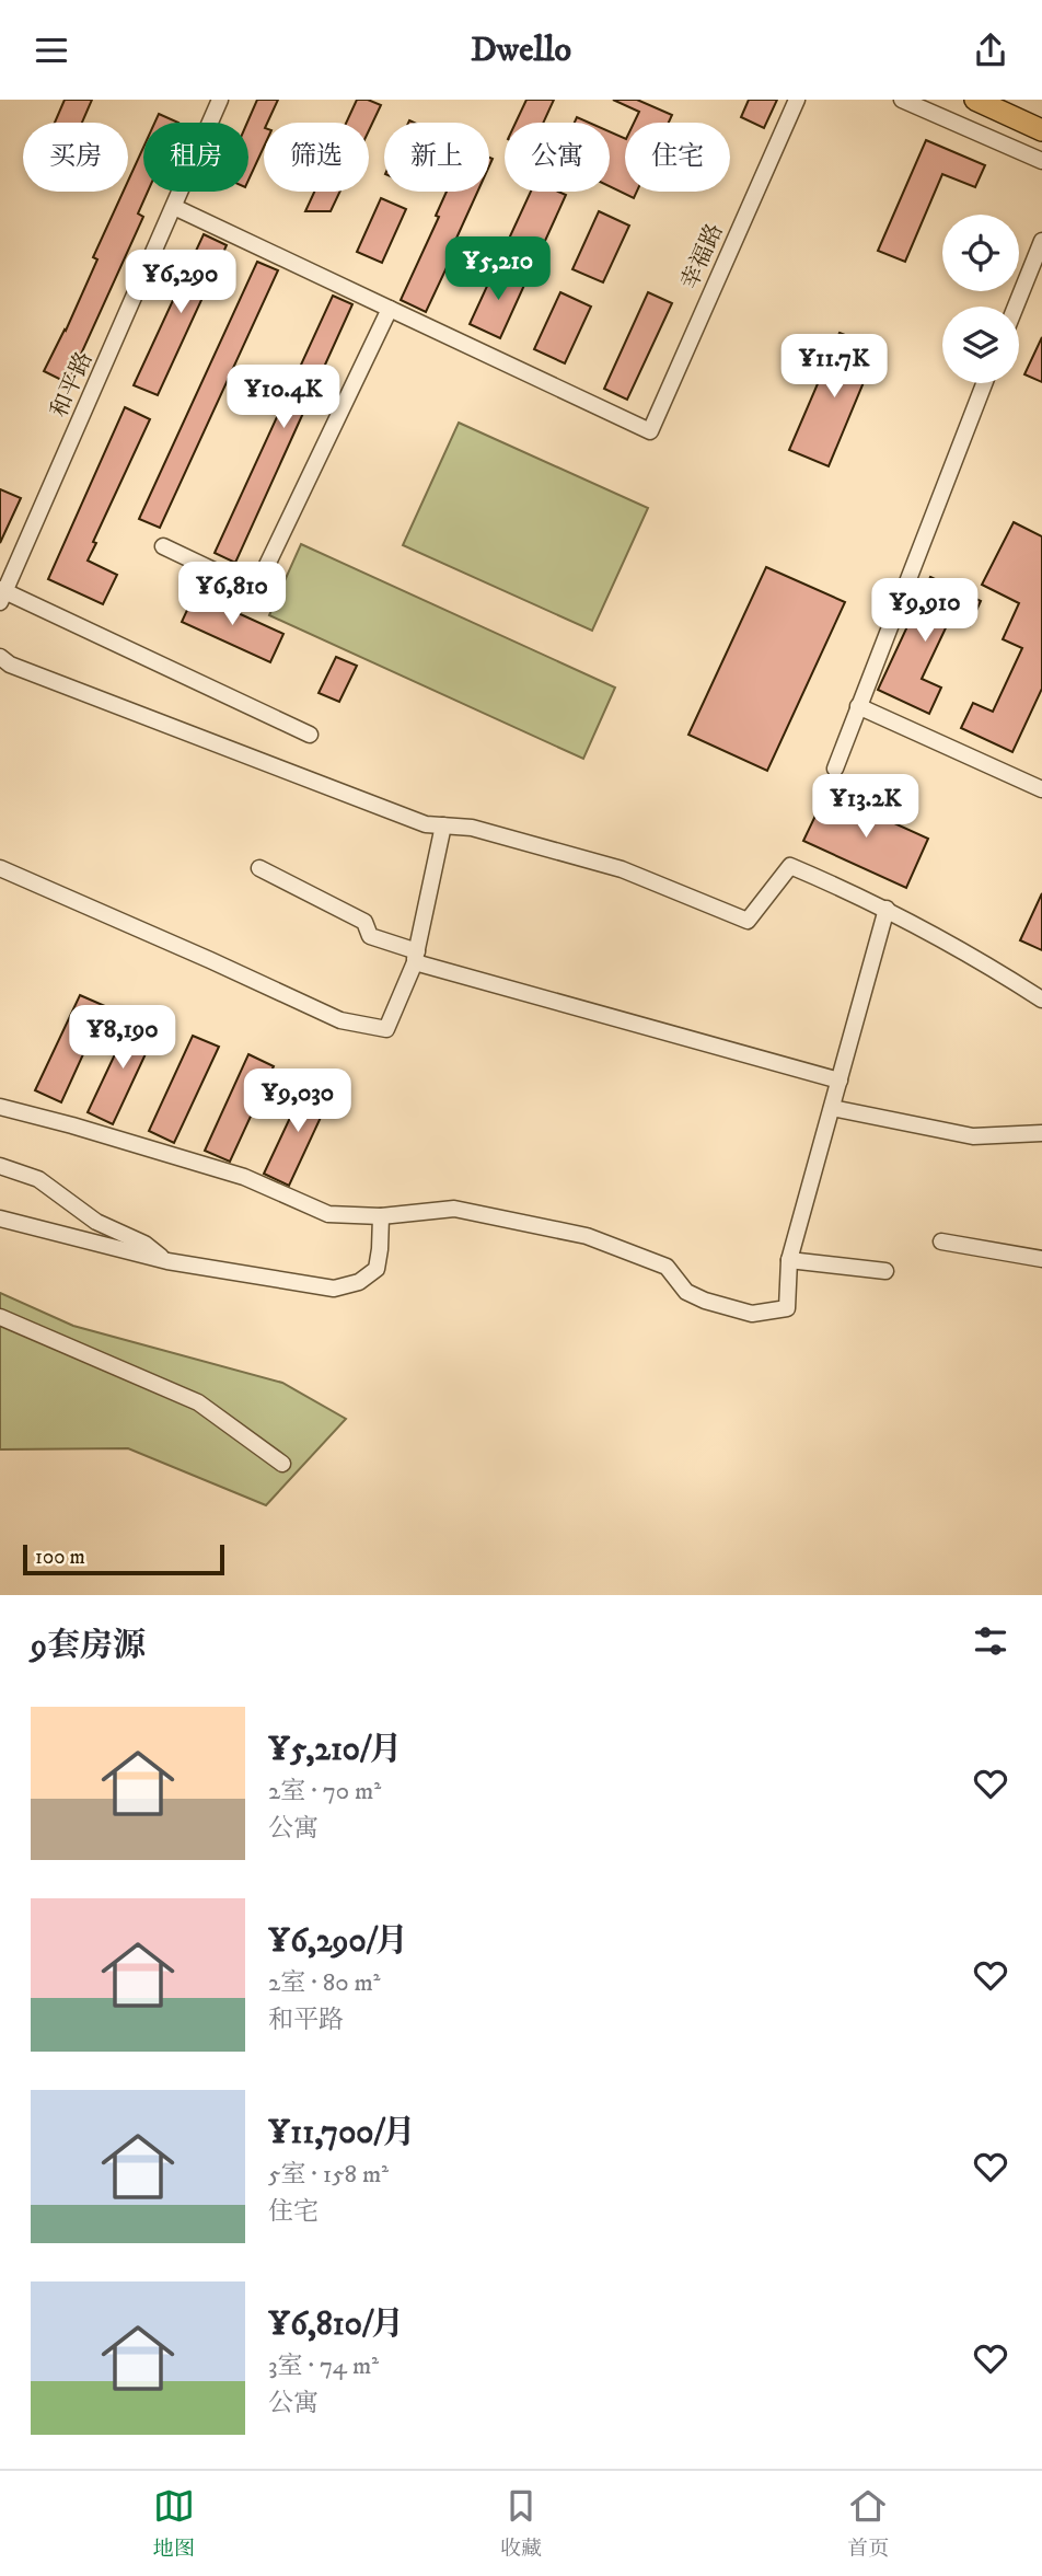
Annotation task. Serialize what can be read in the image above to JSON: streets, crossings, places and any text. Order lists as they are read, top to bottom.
{
  "streets": {
    "street": ["幸福路", "和平路"]
  },
  "scale_bar": "100 m",
  "page": {
    "header": "Dwello",
    "chip": [
      "买房",
      "租房",
      "筛选",
      "新上",
      "公寓",
      "住宅"
    ],
    "price": [
      "¥5,210",
      "¥6,290",
      "¥11.7K",
      "¥10.4K",
      "¥6,810",
      "¥9,910",
      "¥13.2K",
      "¥8,190",
      "¥9,030"
    ],
    "scale": "100 m",
    "heading": "9套房源",
    "list": [
      {
        "name": "¥5,210/月",
        "note": "2室 · 70 m² · 公寓"
      },
      {
        "name": "¥6,290/月",
        "note": "2室 · 80 m² · 和平路"
      },
      {
        "name": "¥11,700/月",
        "note": "5室 · 158 m² · 住宅"
      },
      {
        "name": "¥6,810/月",
        "note": "3室 · 74 m² · 公寓"
      }
    ],
    "tabs": ["地图", "收藏", "首页"]
  }
}
